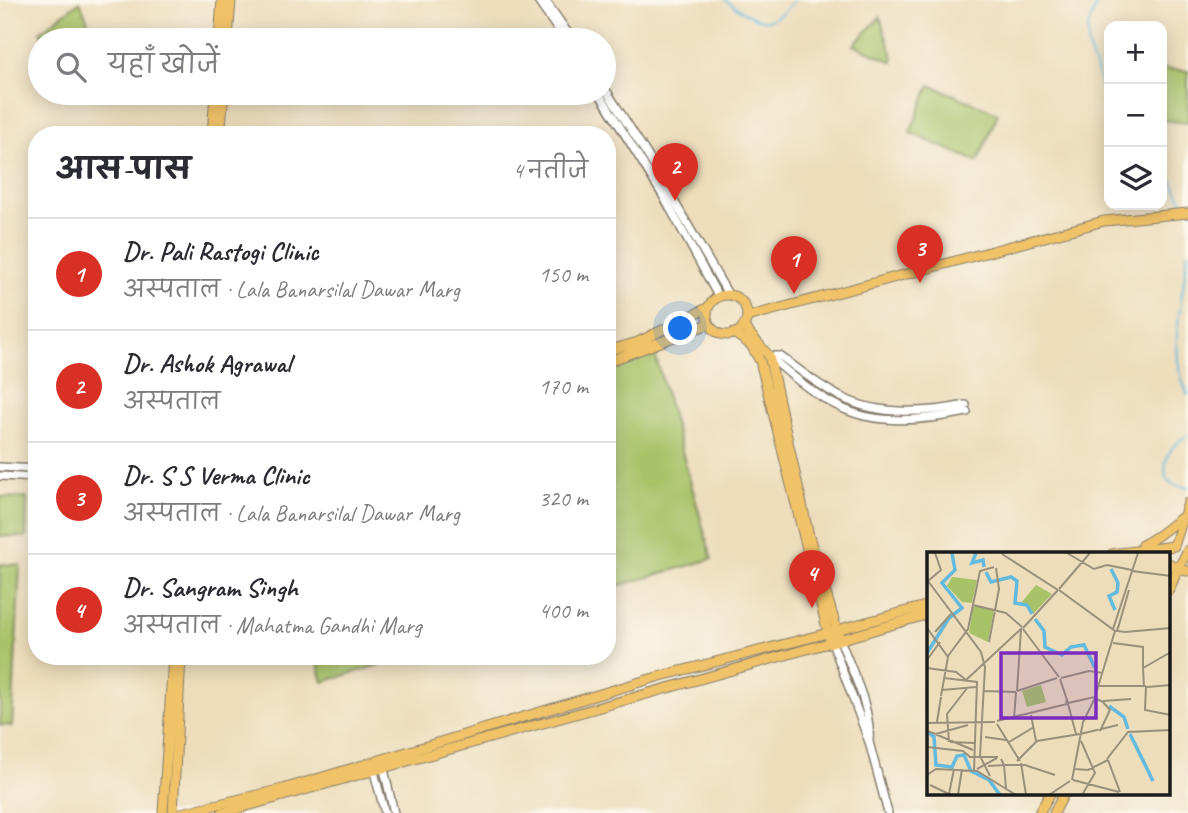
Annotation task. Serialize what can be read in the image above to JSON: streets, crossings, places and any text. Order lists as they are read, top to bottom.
{
  "page": {
    "map_buttons": ["+", "−"],
    "search": "यहाँ खोजें",
    "heading": ["आस-पास", "4 नतीजे"],
    "pins": [
      "2",
      "3",
      "1",
      "4"
    ],
    "list": [
      {
        "mark": "1",
        "name": "Dr. Pali Rastogi Clinic",
        "note": "अस्पताल · Lala Banarsilal Dawar Marg",
        "value": "150 m"
      },
      {
        "mark": "2",
        "name": "Dr. Ashok Agrawal",
        "note": "अस्पताल",
        "value": "170 m"
      },
      {
        "mark": "3",
        "name": "Dr. S S Verma Clinic",
        "note": "अस्पताल · Lala Banarsilal Dawar Marg",
        "value": "320 m"
      },
      {
        "mark": "4",
        "name": "Dr. Sangram Singh",
        "note": "अस्पताल · Mahatma Gandhi Marg",
        "value": "400 m"
      }
    ]
  }
}
